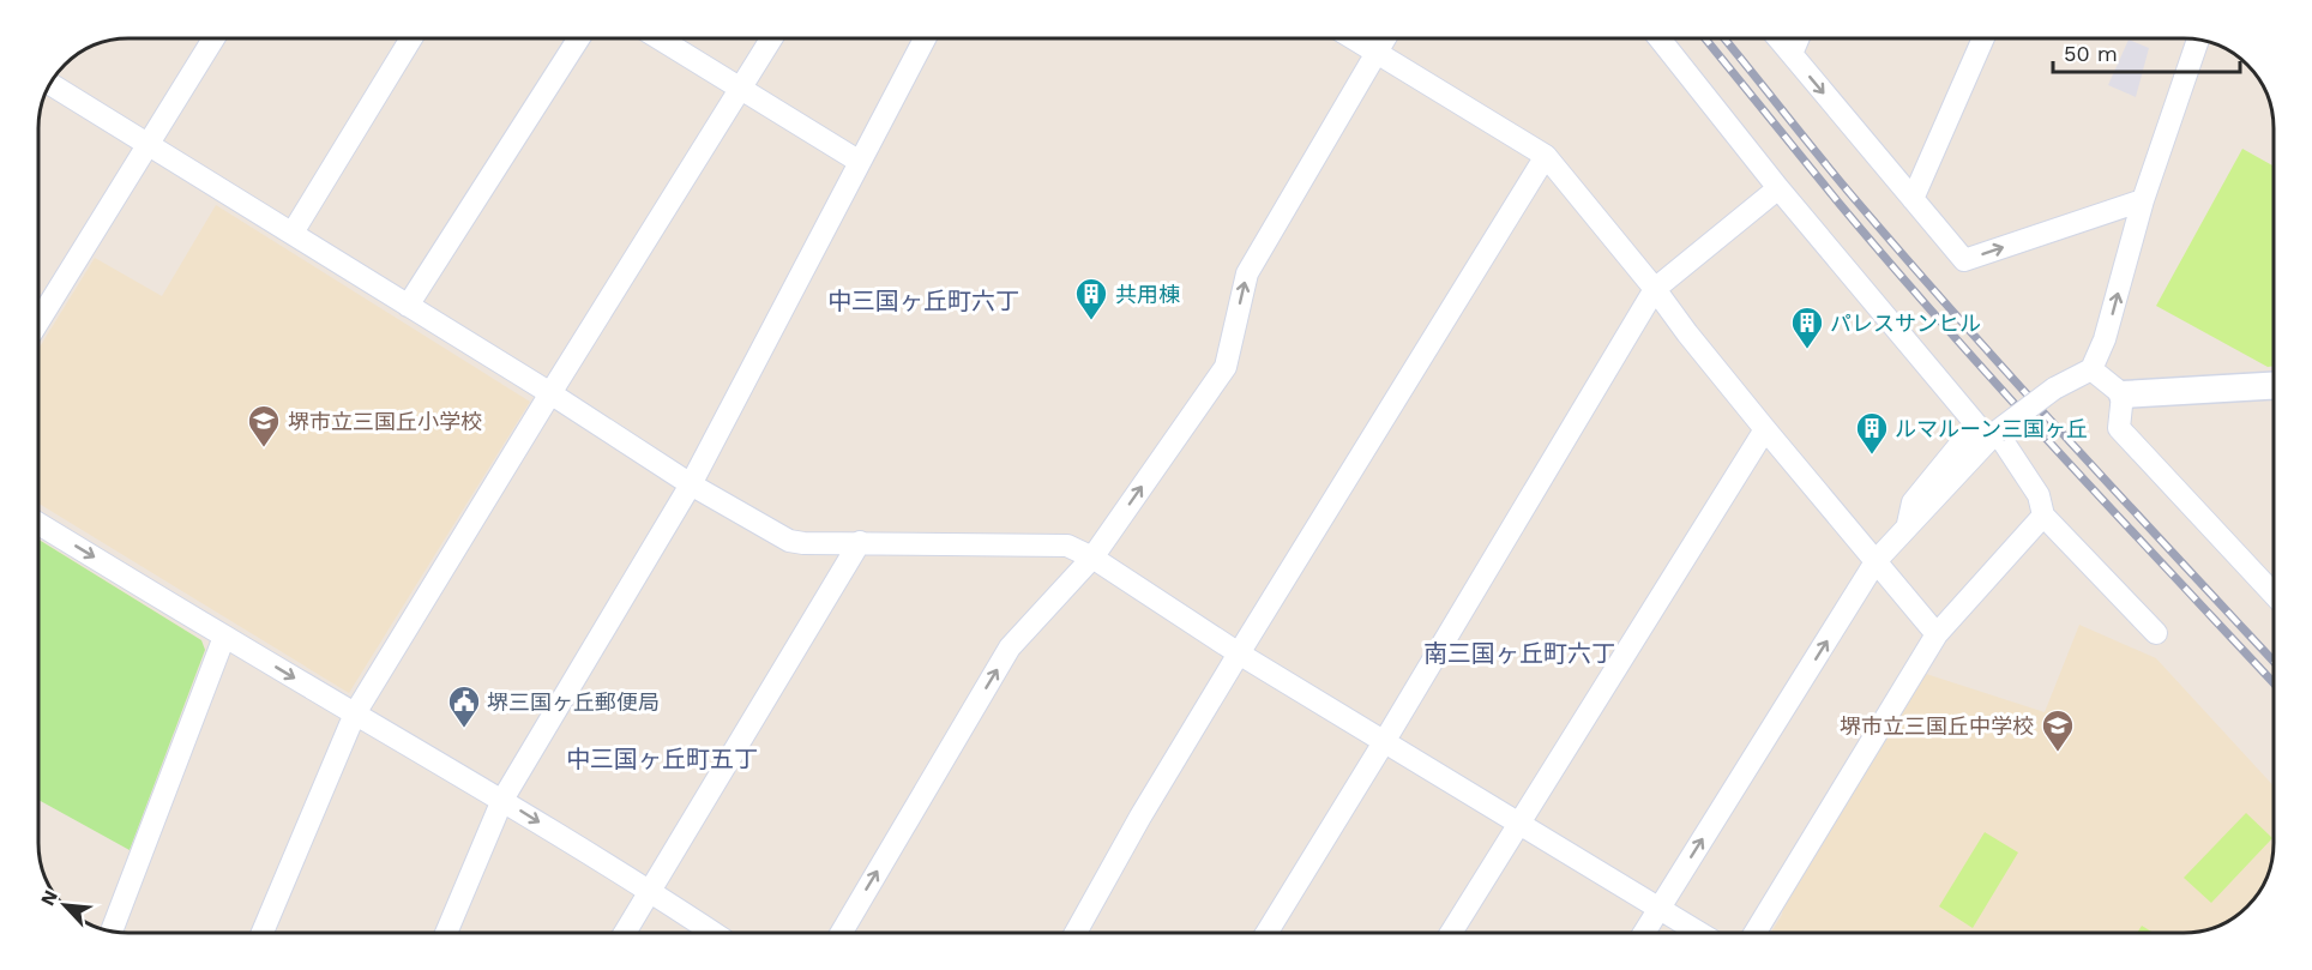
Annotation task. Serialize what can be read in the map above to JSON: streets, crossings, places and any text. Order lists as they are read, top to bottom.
{
  "districts": ["中三国ヶ丘町六丁", "南三国ヶ丘町六丁", "中三国ヶ丘町五丁"],
  "places": {
    "building": ["共用棟", "パレスサンヒル", "ルマルーン三国ヶ丘"],
    "school or university": ["堺市立三国丘小学校", "堺市立三国丘中学校"],
    "public building": ["堺三国ヶ丘郵便局"]
  },
  "scale_bar": "50 m",
  "north": "top left"
}
